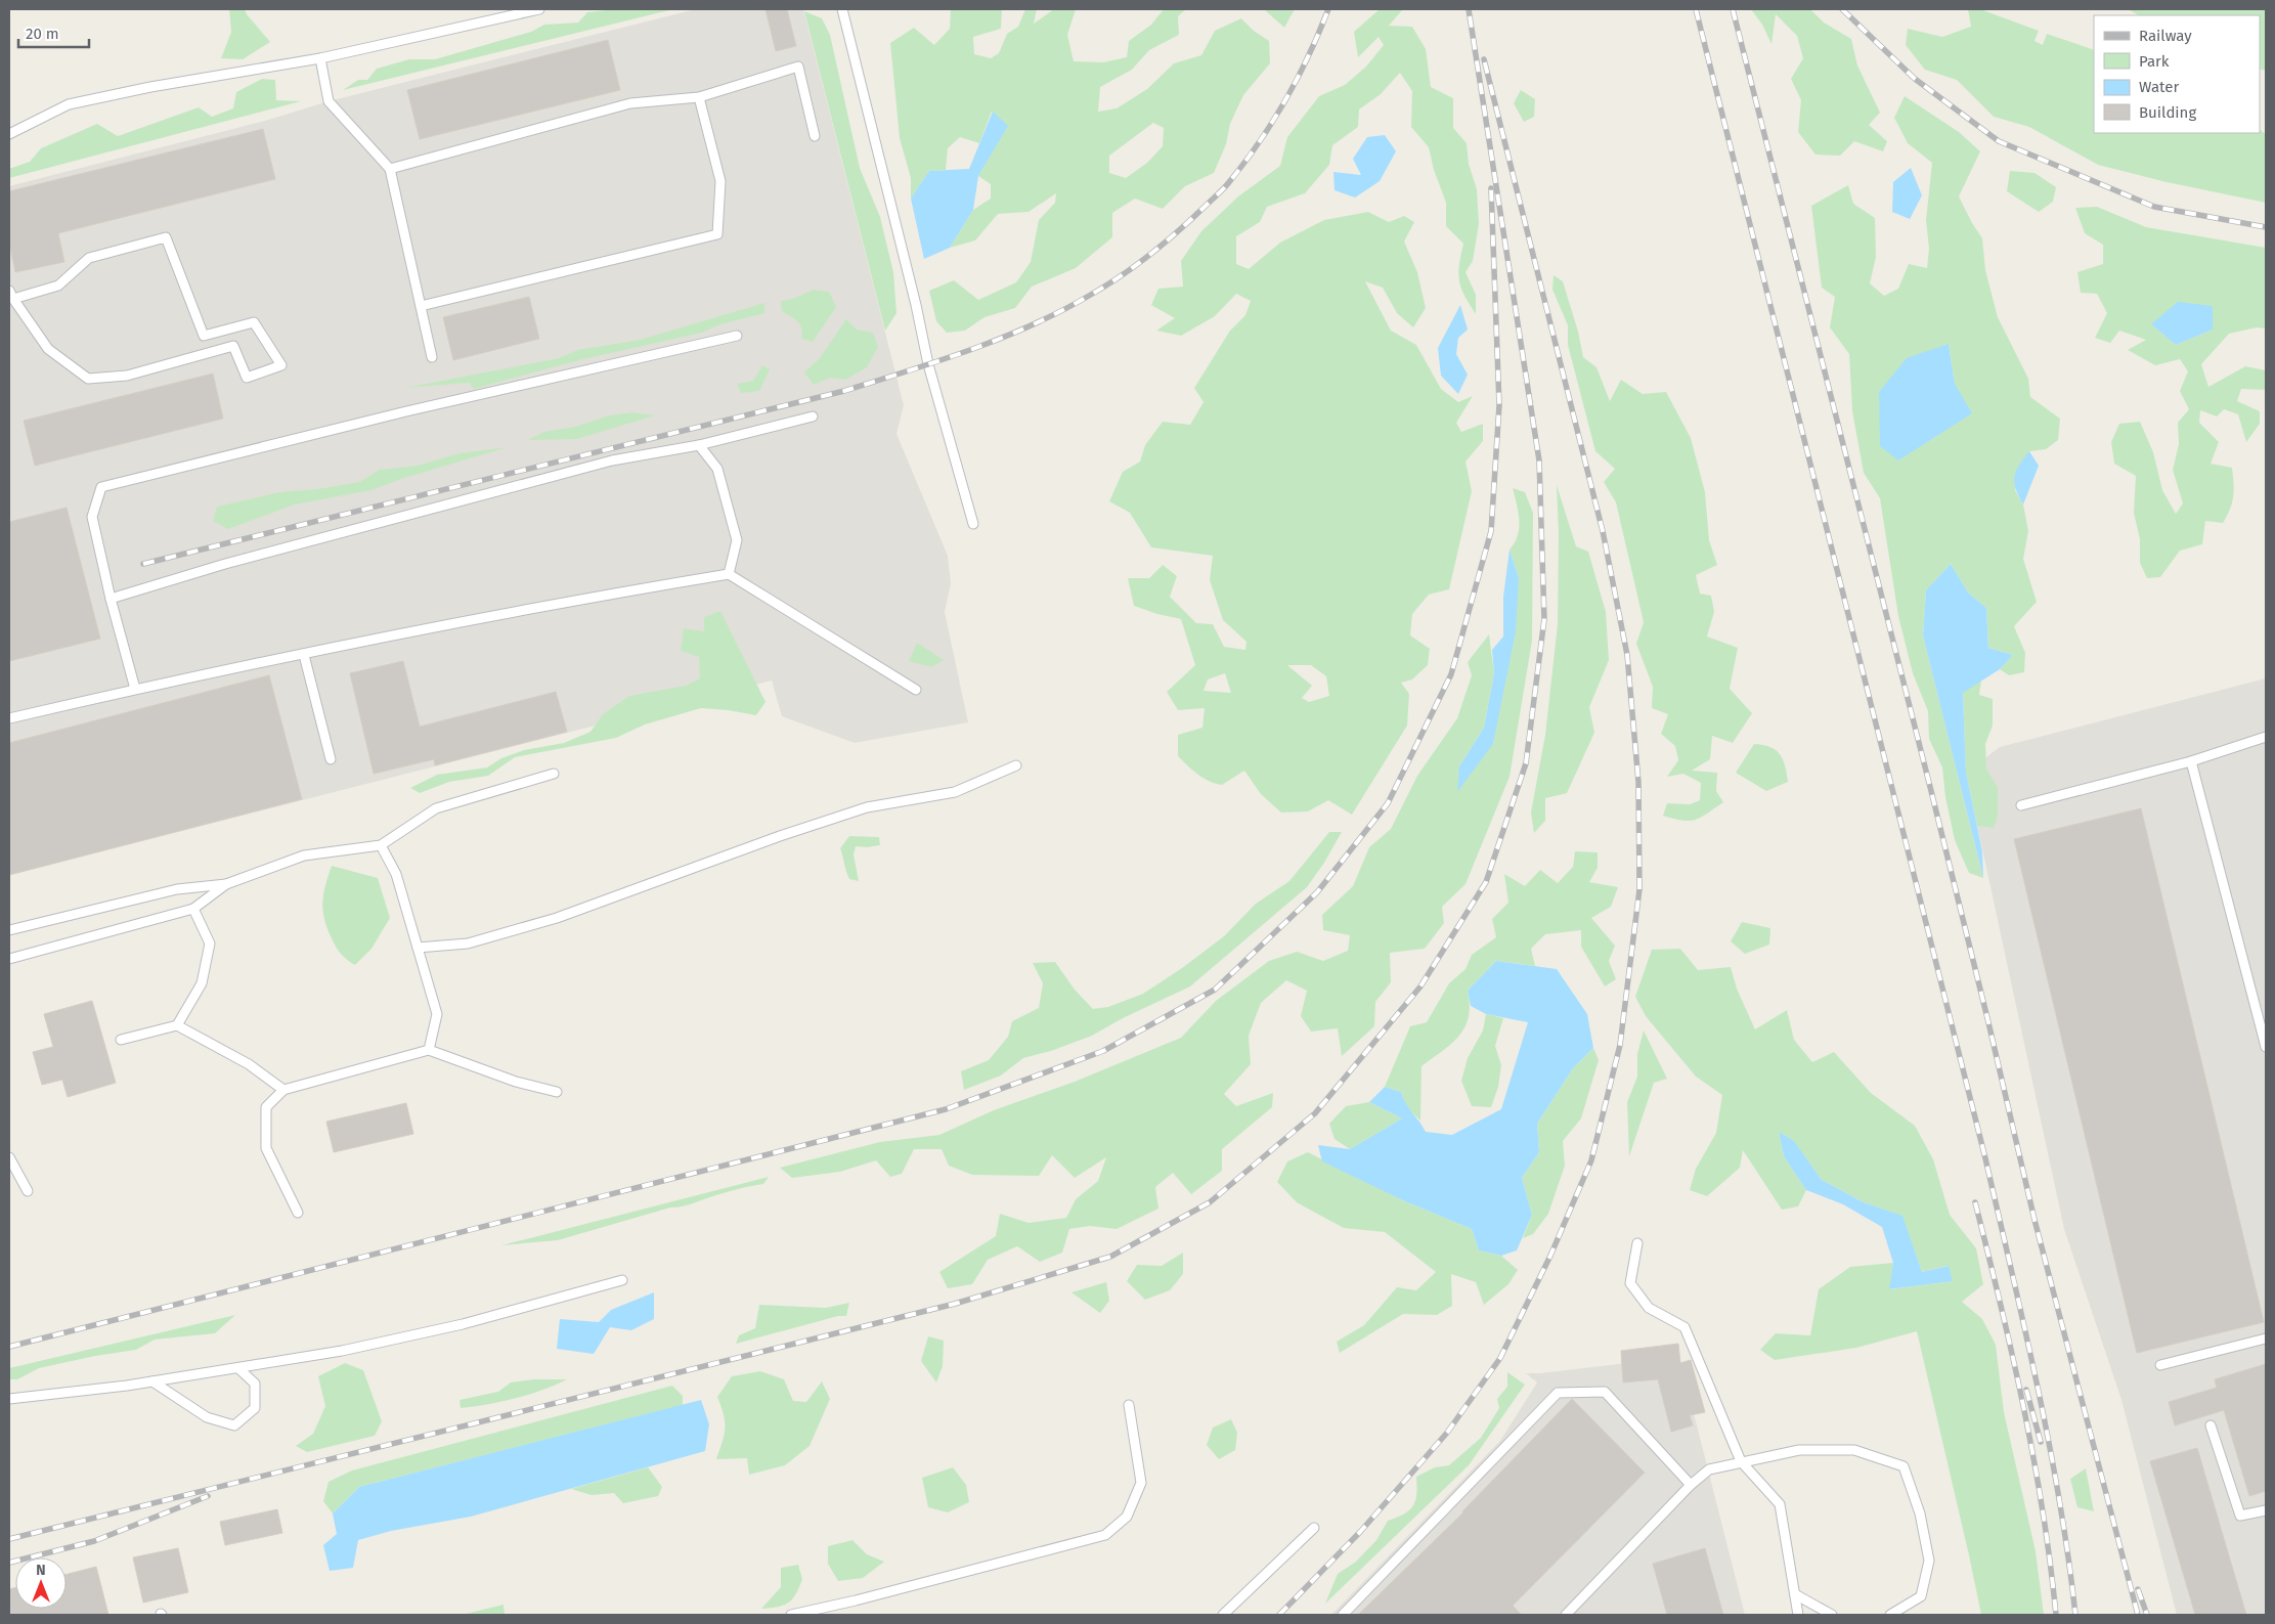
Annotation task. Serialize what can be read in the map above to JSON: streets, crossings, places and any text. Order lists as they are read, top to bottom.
{
  "legend": [
    "Railway",
    "Park",
    "Water",
    "Building"
  ],
  "scale_bar": "20 m",
  "north": "top"
}
